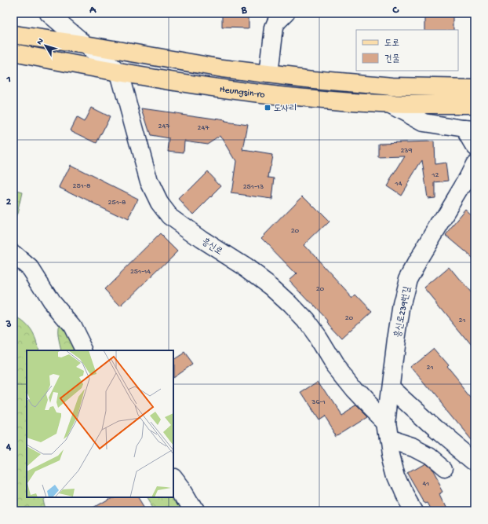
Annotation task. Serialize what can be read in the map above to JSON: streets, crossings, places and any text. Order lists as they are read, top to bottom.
{
  "streets": {
    "main road": ["Heungsin-ro"],
    "lane": ["흥신로", "흥신로239번길"]
  },
  "crossings": [
    ["Heungsin-ro", "흥신로"],
    ["흥신로", "흥신로239번길"]
  ],
  "places": {
    "transit": ["도사리"]
  },
  "house_numbers": [
    "247",
    "247",
    "239",
    "12",
    "14",
    "251-8",
    "251-13",
    "251-8",
    "20",
    "251-14",
    "20",
    "20",
    "21",
    "21",
    "36-1",
    "41"
  ],
  "legend": ["도로", "건물"],
  "north": "top left",
  "grid": {
    "columns": ["A", "B", "C"],
    "rows": [
      "1",
      "2",
      "3",
      "4"
    ]
  }
}
